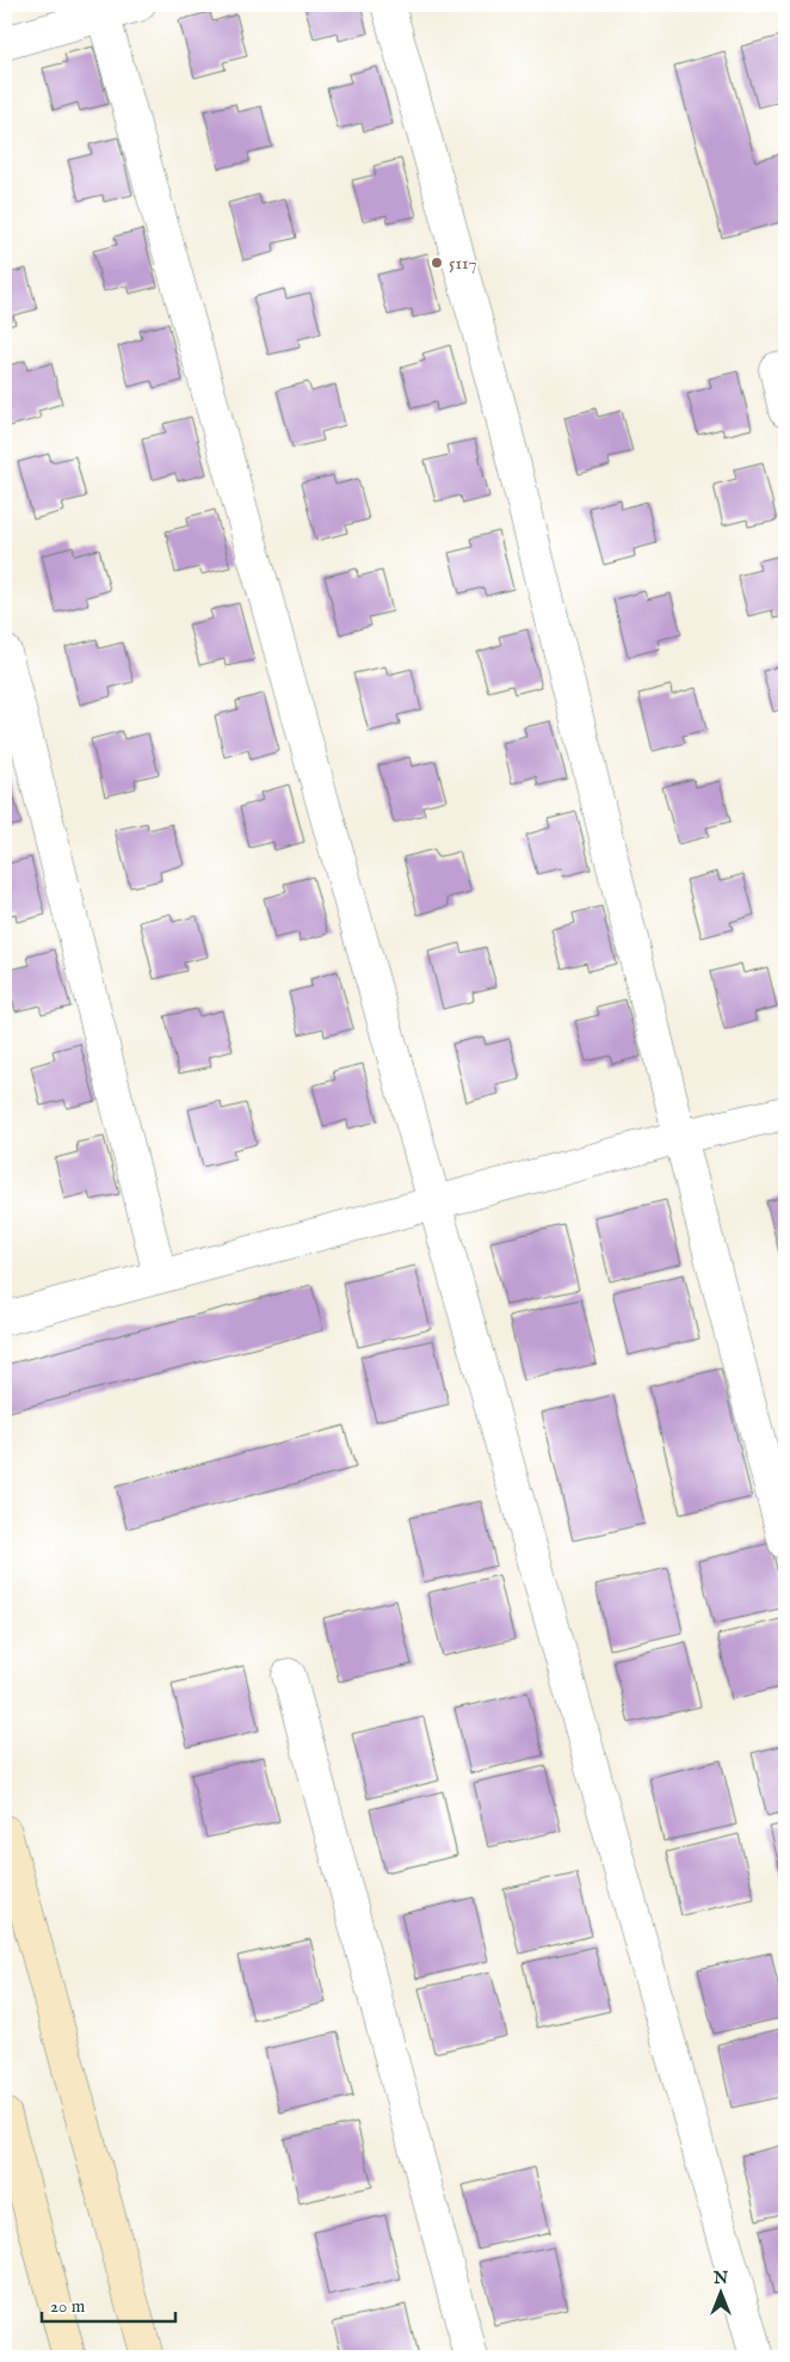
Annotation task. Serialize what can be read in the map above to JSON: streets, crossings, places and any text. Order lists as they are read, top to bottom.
{
  "places": ["5117"],
  "scale_bar": "20 m",
  "north": "top"
}
